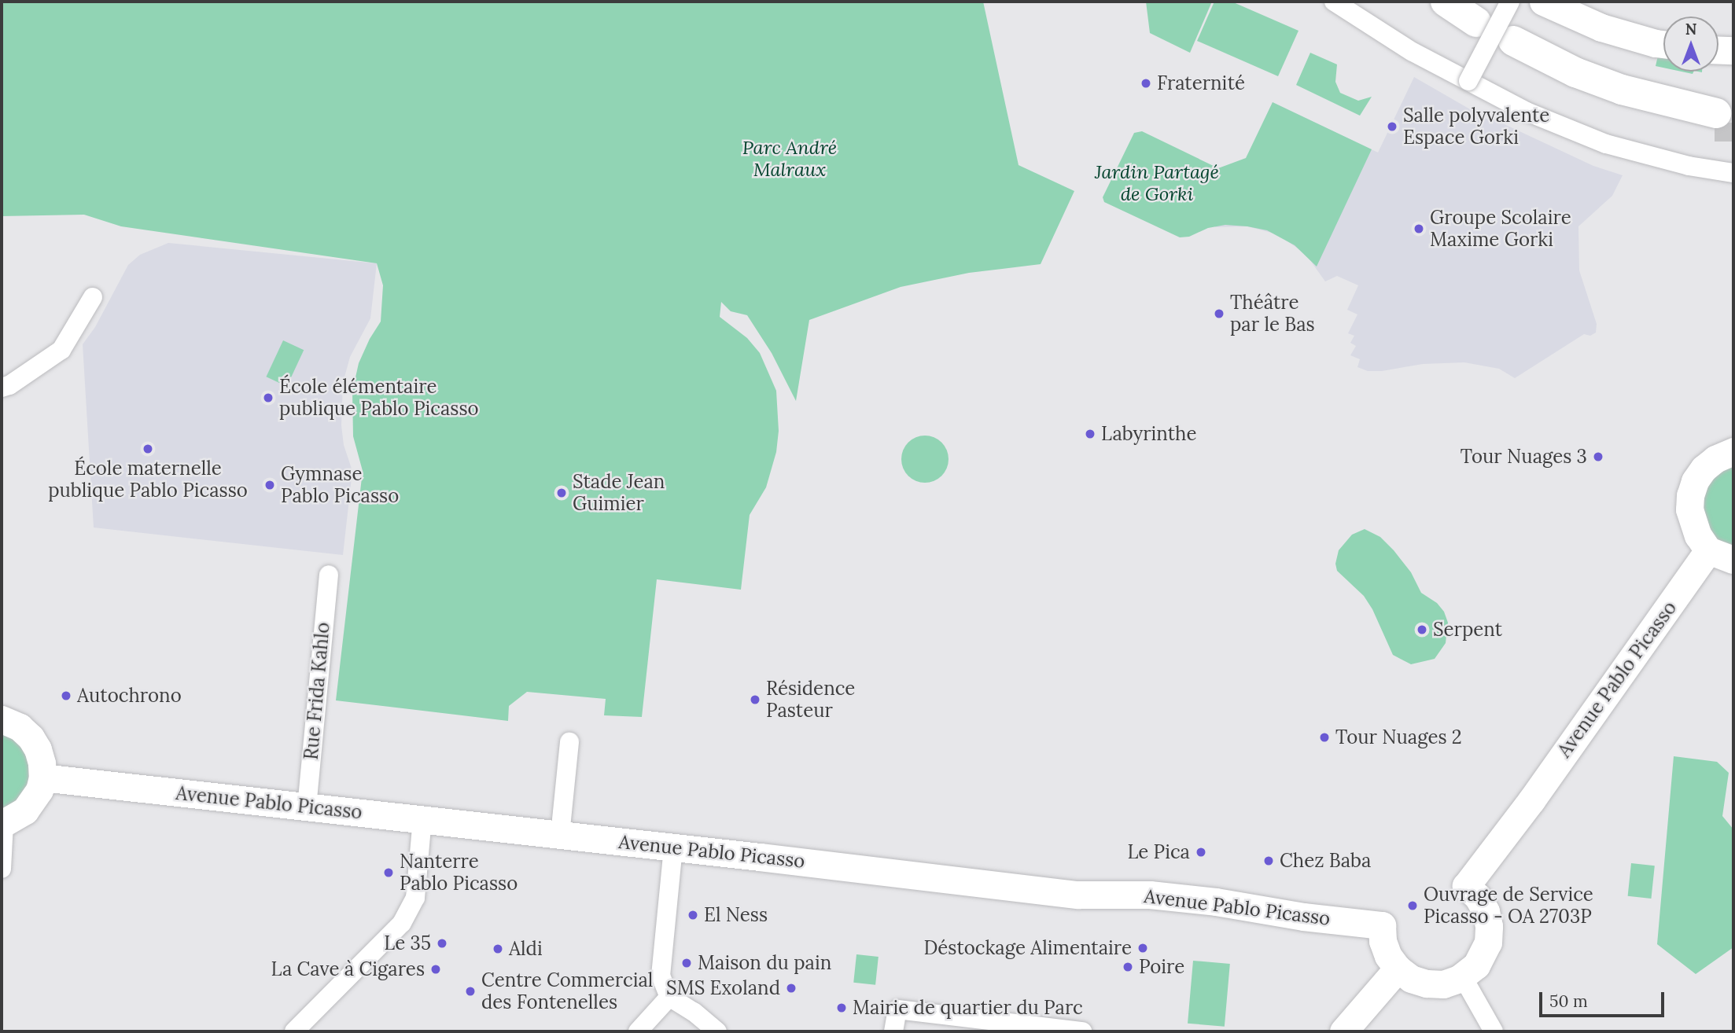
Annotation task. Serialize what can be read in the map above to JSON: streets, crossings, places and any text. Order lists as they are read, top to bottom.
{
  "streets": {
    "street": ["Avenue Pablo Picasso", "Rue Frida Kahlo"]
  },
  "crossings": [
    ["Avenue Pablo Picasso", "Rue Frida Kahlo"]
  ],
  "parks": ["Parc André Malraux", "Jardin Partagé de Gorki"],
  "places": [
    "Fraternité",
    "Salle polyvalente Espace Gorki",
    "Groupe Scolaire Maxime Gorki",
    "Théâtre par le Bas",
    "École élémentaire publique Pablo Picasso",
    "Labyrinthe",
    "École maternelle publique Pablo Picasso",
    "Tour Nuages 3",
    "Gymnase Pablo Picasso",
    "Stade Jean Guimier",
    "Serpent",
    "Autochrono",
    "Résidence Pasteur",
    "Tour Nuages 2",
    "Le Pica",
    "Chez Baba",
    "Nanterre Pablo Picasso",
    "Ouvrage de Service Picasso - OA 2703P",
    "El Ness",
    "Le 35",
    "Déstockage Alimentaire",
    "Aldi",
    "Maison du pain",
    "Poire",
    "La Cave à Cigares",
    "SMS Exoland",
    "Centre Commercial des Fontenelles",
    "Mairie de quartier du Parc"
  ],
  "scale_bar": "50 m",
  "north": "top"
}
